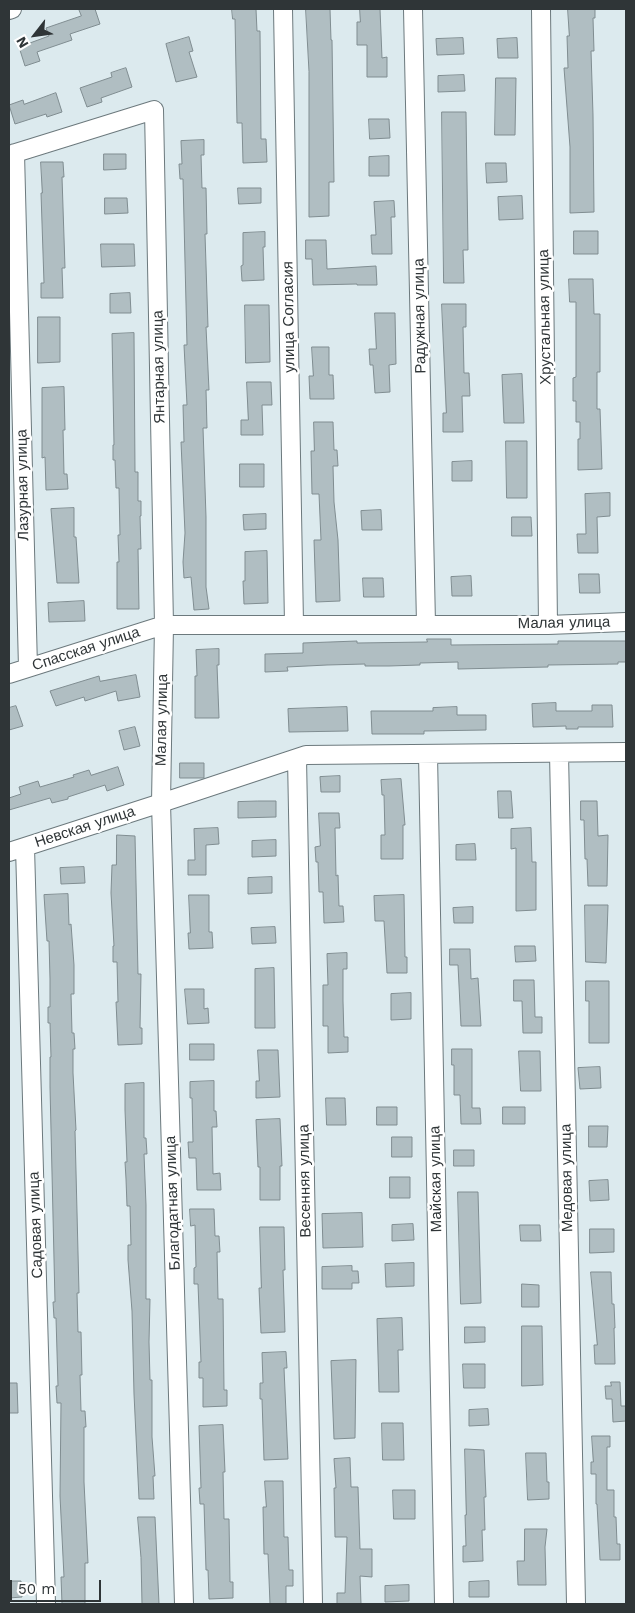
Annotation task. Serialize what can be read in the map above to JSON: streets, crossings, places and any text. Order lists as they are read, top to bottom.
{
  "streets": {
    "street": [
      "Радужная улица",
      "улица Согласия",
      "Хрустальная улица",
      "Янтарная улица",
      "Лазурная улица",
      "Малая улица",
      "Спасская улица",
      "Невская улица",
      "Медовая улица",
      "Майская улица",
      "Весенняя улица",
      "Благодатная улица",
      "Садовая улица"
    ]
  },
  "crossings": [
    ["Радужная улица", "Малая улица"],
    ["улица Согласия", "Малая улица"],
    ["Хрустальная улица", "Малая улица"],
    ["Янтарная улица", "Лазурная улица"],
    ["Янтарная улица", "Малая улица"],
    ["Янтарная улица", "Спасская улица"],
    ["Лазурная улица", "Спасская улица"],
    ["Малая улица", "Спасская улица"],
    ["Малая улица", "Невская улица"],
    ["Малая улица", "Благодатная улица"],
    ["Невская улица", "Благодатная улица"],
    ["Невская улица", "Садовая улица"]
  ],
  "scale_bar": "50 m",
  "north": "bottom left"
}
